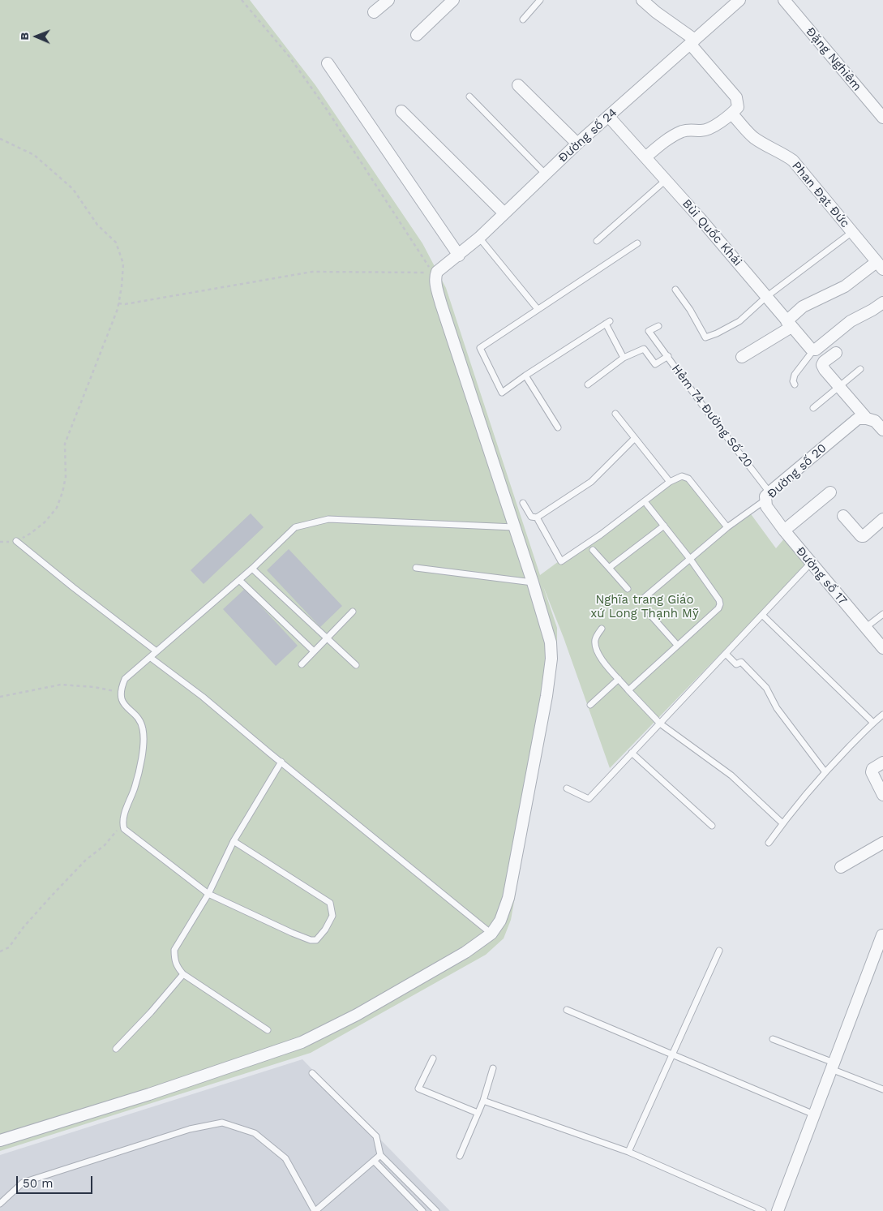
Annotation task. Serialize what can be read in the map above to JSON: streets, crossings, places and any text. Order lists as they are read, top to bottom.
{
  "streets": {
    "street": [
      "Đặng Nghiêm",
      "Đường số 24",
      "Phan Đạt Đức",
      "Bùi Quốc Khái",
      "Đường số 20",
      "Đường số 17"
    ],
    "lane": ["Hẻm 74 Đường Số 20"]
  },
  "crossings": [
    ["Đường số 24", "Bùi Quốc Khái"],
    ["Hẻm 74 Đường Số 20", "Đường số 20"],
    ["Hẻm 74 Đường Số 20", "Đường số 17"],
    ["Đường số 20", "Đường số 17"]
  ],
  "parks": ["Nghĩa trang Giáo xứ Long Thạnh Mỹ"],
  "scale_bar": "50 m",
  "north": "left"
}
